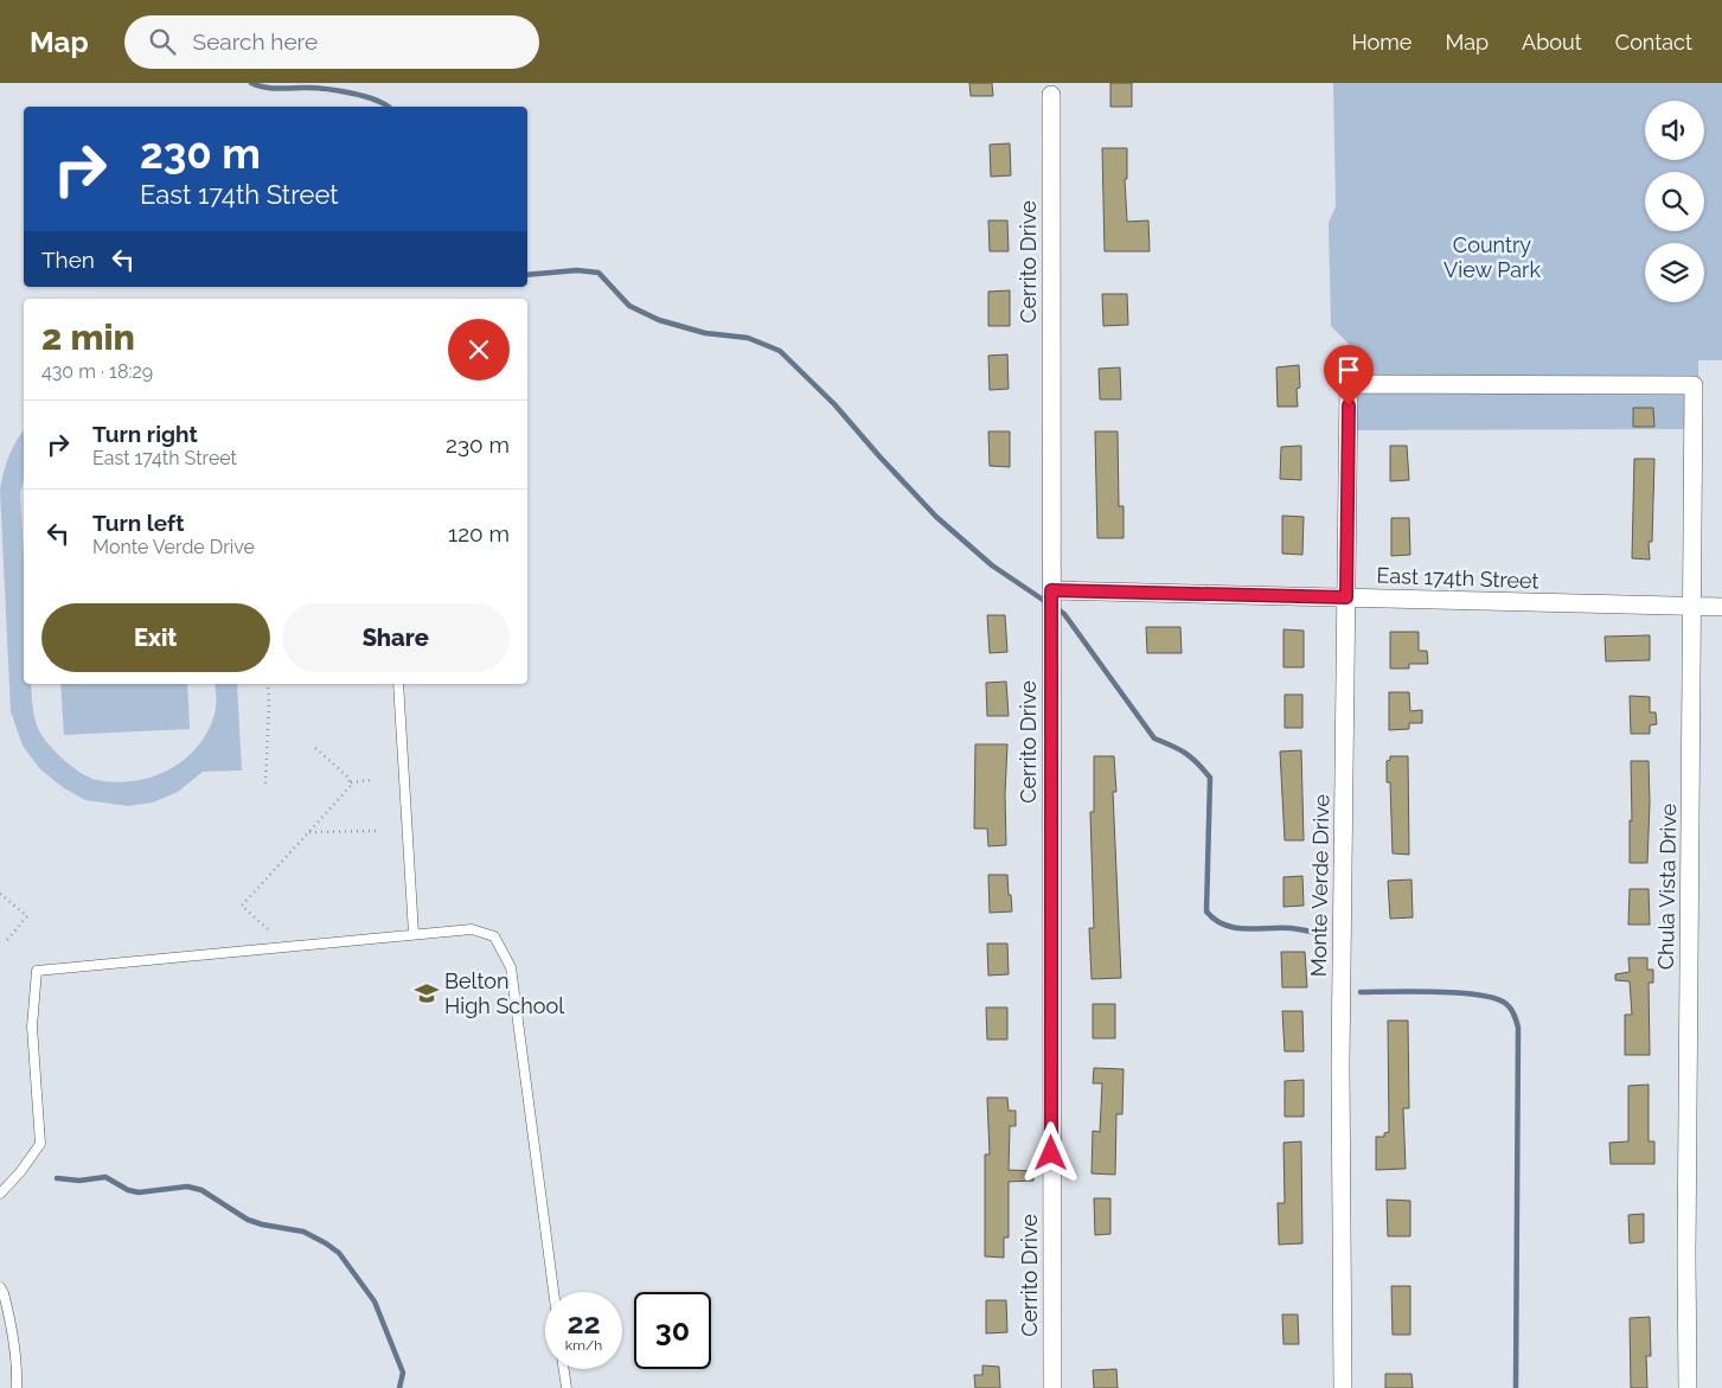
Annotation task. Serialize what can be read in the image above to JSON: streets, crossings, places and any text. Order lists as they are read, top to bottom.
{
  "streets": {
    "street": [
      "Cerrito Drive",
      "East 174th Street",
      "Monte Verde Drive",
      "Chula Vista Drive"
    ]
  },
  "crossings": [
    ["Cerrito Drive", "East 174th Street"],
    ["East 174th Street", "Monte Verde Drive"],
    ["East 174th Street", "Chula Vista Drive"],
    ["Monte Verde Drive", "Chula Vista Drive"]
  ],
  "parks": ["Country View Park"],
  "places": {
    "school or university": ["Belton High School"]
  },
  "page": {
    "header": "Map",
    "search": "Search here",
    "nav": [
      "Home",
      "Map",
      "About",
      "Contact"
    ],
    "turn": ["230 m", "East 174th Street"],
    "then": "Then",
    "heading": ["2 min", "430 m · 18:29"],
    "list": [
      {
        "name": "Turn right",
        "note": "East 174th Street",
        "value": "230 m"
      },
      {
        "name": "Turn left",
        "note": "Monte Verde Drive",
        "value": "120 m"
      }
    ],
    "buttons": ["Exit", "Share"],
    "speed": "22 km/h",
    "limit": "30"
  }
}
